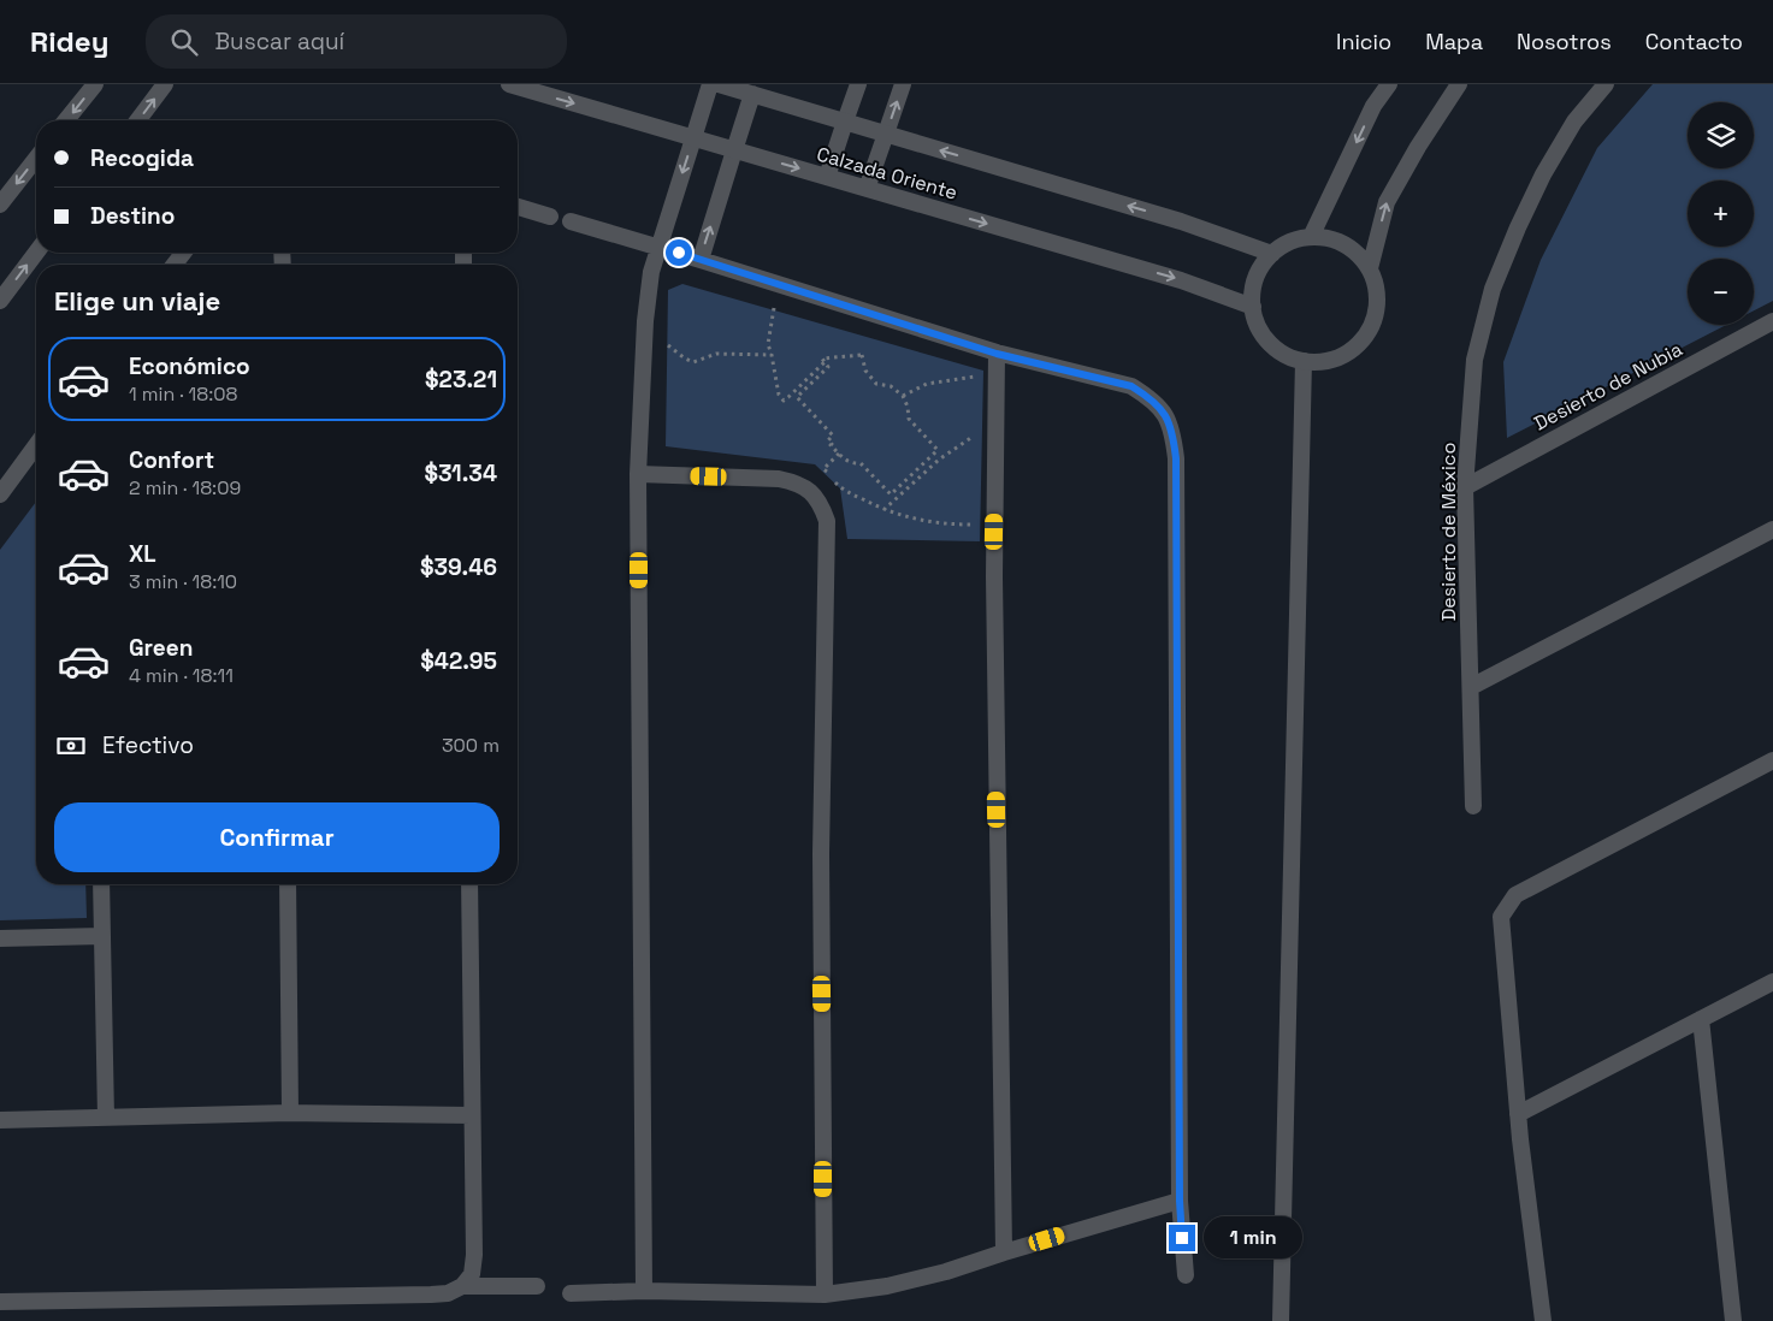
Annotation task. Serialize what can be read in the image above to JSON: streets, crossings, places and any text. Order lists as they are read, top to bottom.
{
  "streets": {
    "street": ["Calzada Oriente", "Desierto de Nubia", "Desierto de México"]
  },
  "crossings": [
    ["Desierto de Nubia", "Desierto de México"]
  ],
  "page": {
    "header": "Ridey",
    "search": "Buscar aquí",
    "nav": [
      "Inicio",
      "Mapa",
      "Nosotros",
      "Contacto"
    ],
    "map_buttons": ["+", "−"],
    "banner": ["Recogida", "Destino"],
    "heading": "Elige un viaje",
    "list": [
      {
        "name": "Económico",
        "note": "1 min · 18:08",
        "value": "$23.21"
      },
      {
        "name": "Confort",
        "note": "2 min · 18:09",
        "value": "$31.34"
      },
      {
        "name": "XL",
        "note": "3 min · 18:10",
        "value": "$39.46"
      },
      {
        "name": "Green",
        "note": "4 min · 18:11",
        "value": "$42.95"
      }
    ],
    "pay": ["Efectivo", "300 m"],
    "buttons": "Confirmar",
    "bubble": "1 min"
  }
}
